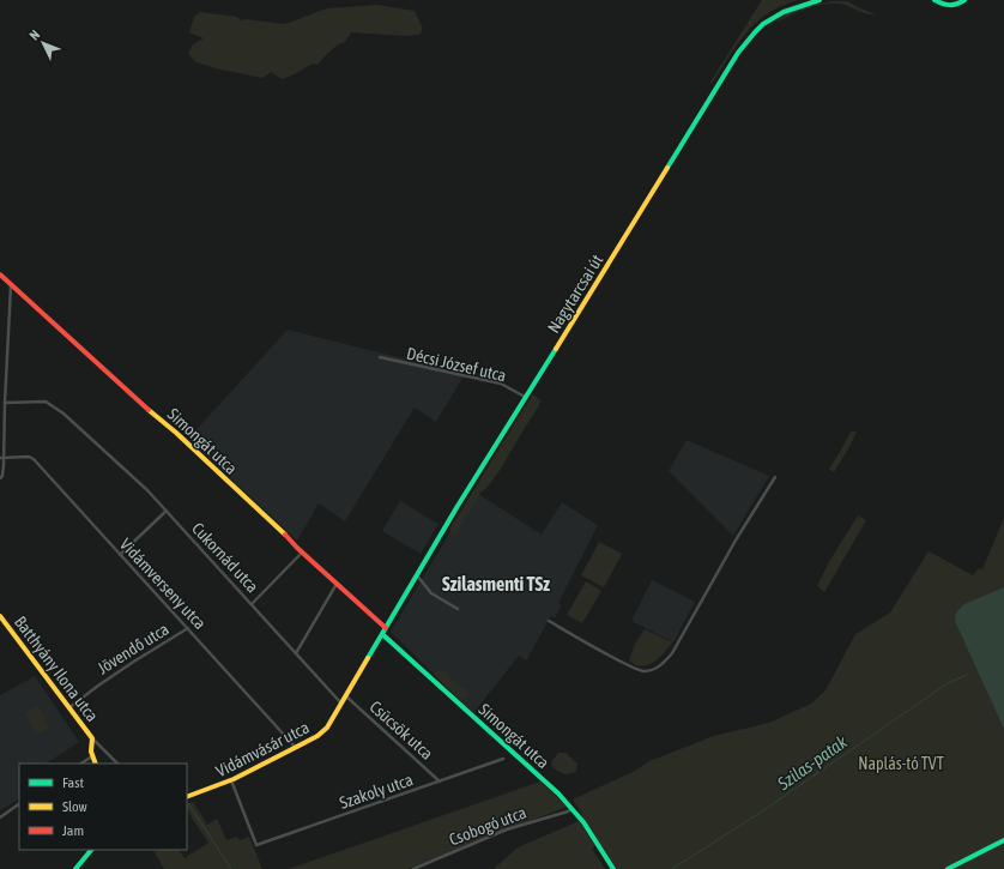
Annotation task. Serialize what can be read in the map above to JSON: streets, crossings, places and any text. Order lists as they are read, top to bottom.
{
  "streets": {
    "main road": [
      "Nagytarcsai út",
      "Simongát utca",
      "Batthyány Ilona utca",
      "Vidámvásár utca"
    ],
    "street": [
      "Décsi József utca",
      "Cukornád utca",
      "Vidámverseny utca",
      "Jövendő utca",
      "Csücsök utca",
      "Szakoly utca",
      "Csobogó utca"
    ]
  },
  "crossings": [
    ["Nagytarcsai út", "Décsi József utca"],
    ["Nagytarcsai út", "Simongát utca"],
    ["Nagytarcsai út", "Vidámvásár utca"],
    ["Simongát utca", "Vidámvásár utca"],
    ["Simongát utca", "Csobogó utca"],
    ["Cukornád utca", "Vidámvásár utca"],
    ["Vidámverseny utca", "Jövendő utca"],
    ["Vidámverseny utca", "Vidámvásár utca"],
    ["Jövendő utca", "Batthyány Ilona utca"],
    ["Csücsök utca", "Vidámvásár utca"],
    ["Csücsök utca", "Szakoly utca"],
    ["Vidámvásár utca", "Szakoly utca"]
  ],
  "districts": ["Szilasmenti TSz"],
  "water": ["Szilas-patak"],
  "parks": ["Naplás-tó TVT"],
  "legend": ["Fast", "Slow", "Jam"],
  "north": "top left"
}
